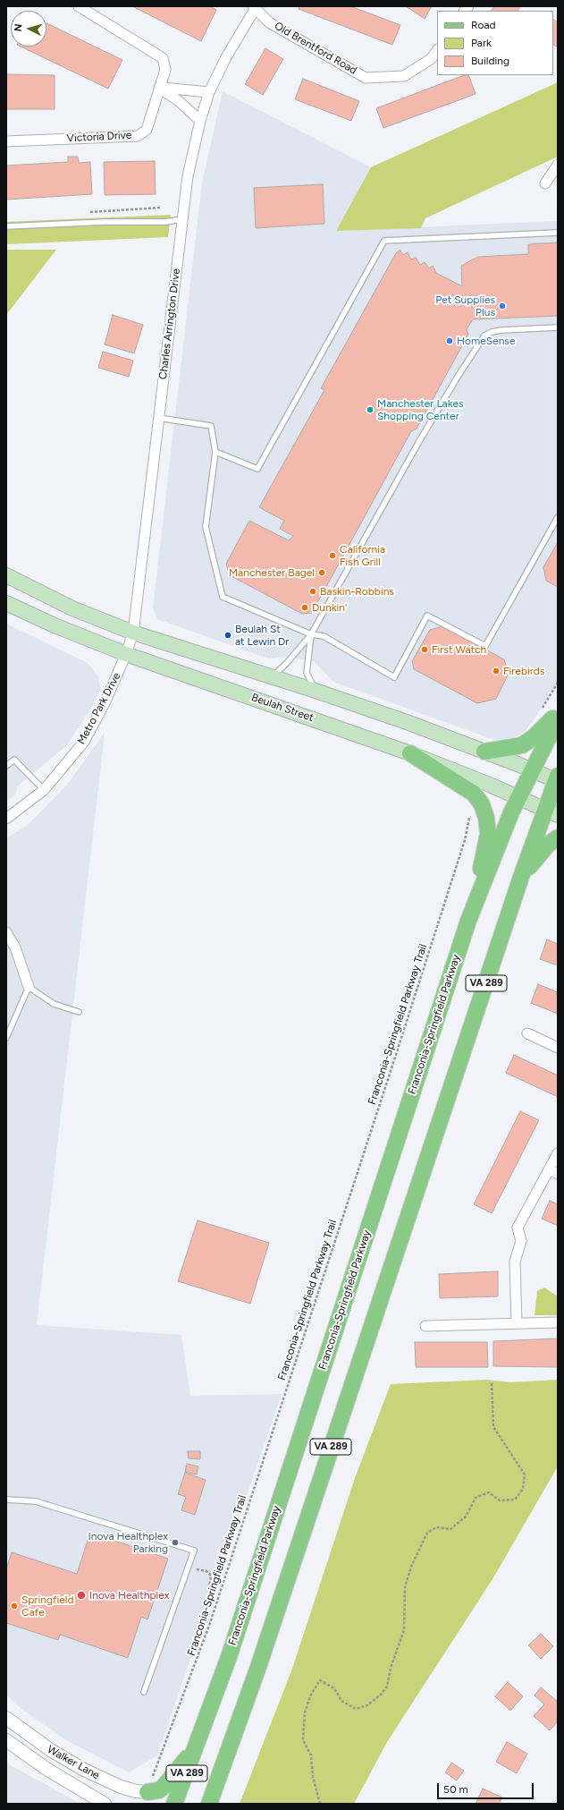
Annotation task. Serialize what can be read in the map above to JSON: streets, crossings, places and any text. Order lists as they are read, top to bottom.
{
  "streets": {
    "main road": ["Beulah Street", "VA 289", "Franconia-Springfield Parkway"],
    "street": [
      "Old Brentford Road",
      "Victoria Drive",
      "Charles Arrington Drive",
      "Metro Park Drive",
      "Walker Lane"
    ],
    "path": ["Franconia-Springfield Parkway Trail"]
  },
  "crossings": [
    ["Old Brentford Road", "Charles Arrington Drive"],
    ["Charles Arrington Drive", "Beulah Street"],
    ["Charles Arrington Drive", "Metro Park Drive"],
    ["Beulah Street", "Metro Park Drive"],
    ["Beulah Street", "VA 289"],
    ["Beulah Street", "Franconia-Springfield Parkway"]
  ],
  "places": [
    "Pet Supplies Plus",
    "HomeSense",
    "Manchester Lakes Shopping Center",
    "California Fish Grill",
    "Manchester Bagel",
    "Baskin-Robbins",
    "Dunkin'",
    "Beulah St at Lewin Dr",
    "First Watch",
    "Firebirds",
    "Inova Healthplex Parking",
    "Inova Healthplex",
    "Springfield Cafe"
  ],
  "legend": ["Road", "Park", "Building"],
  "scale_bar": "50 m",
  "north": "left"
}
